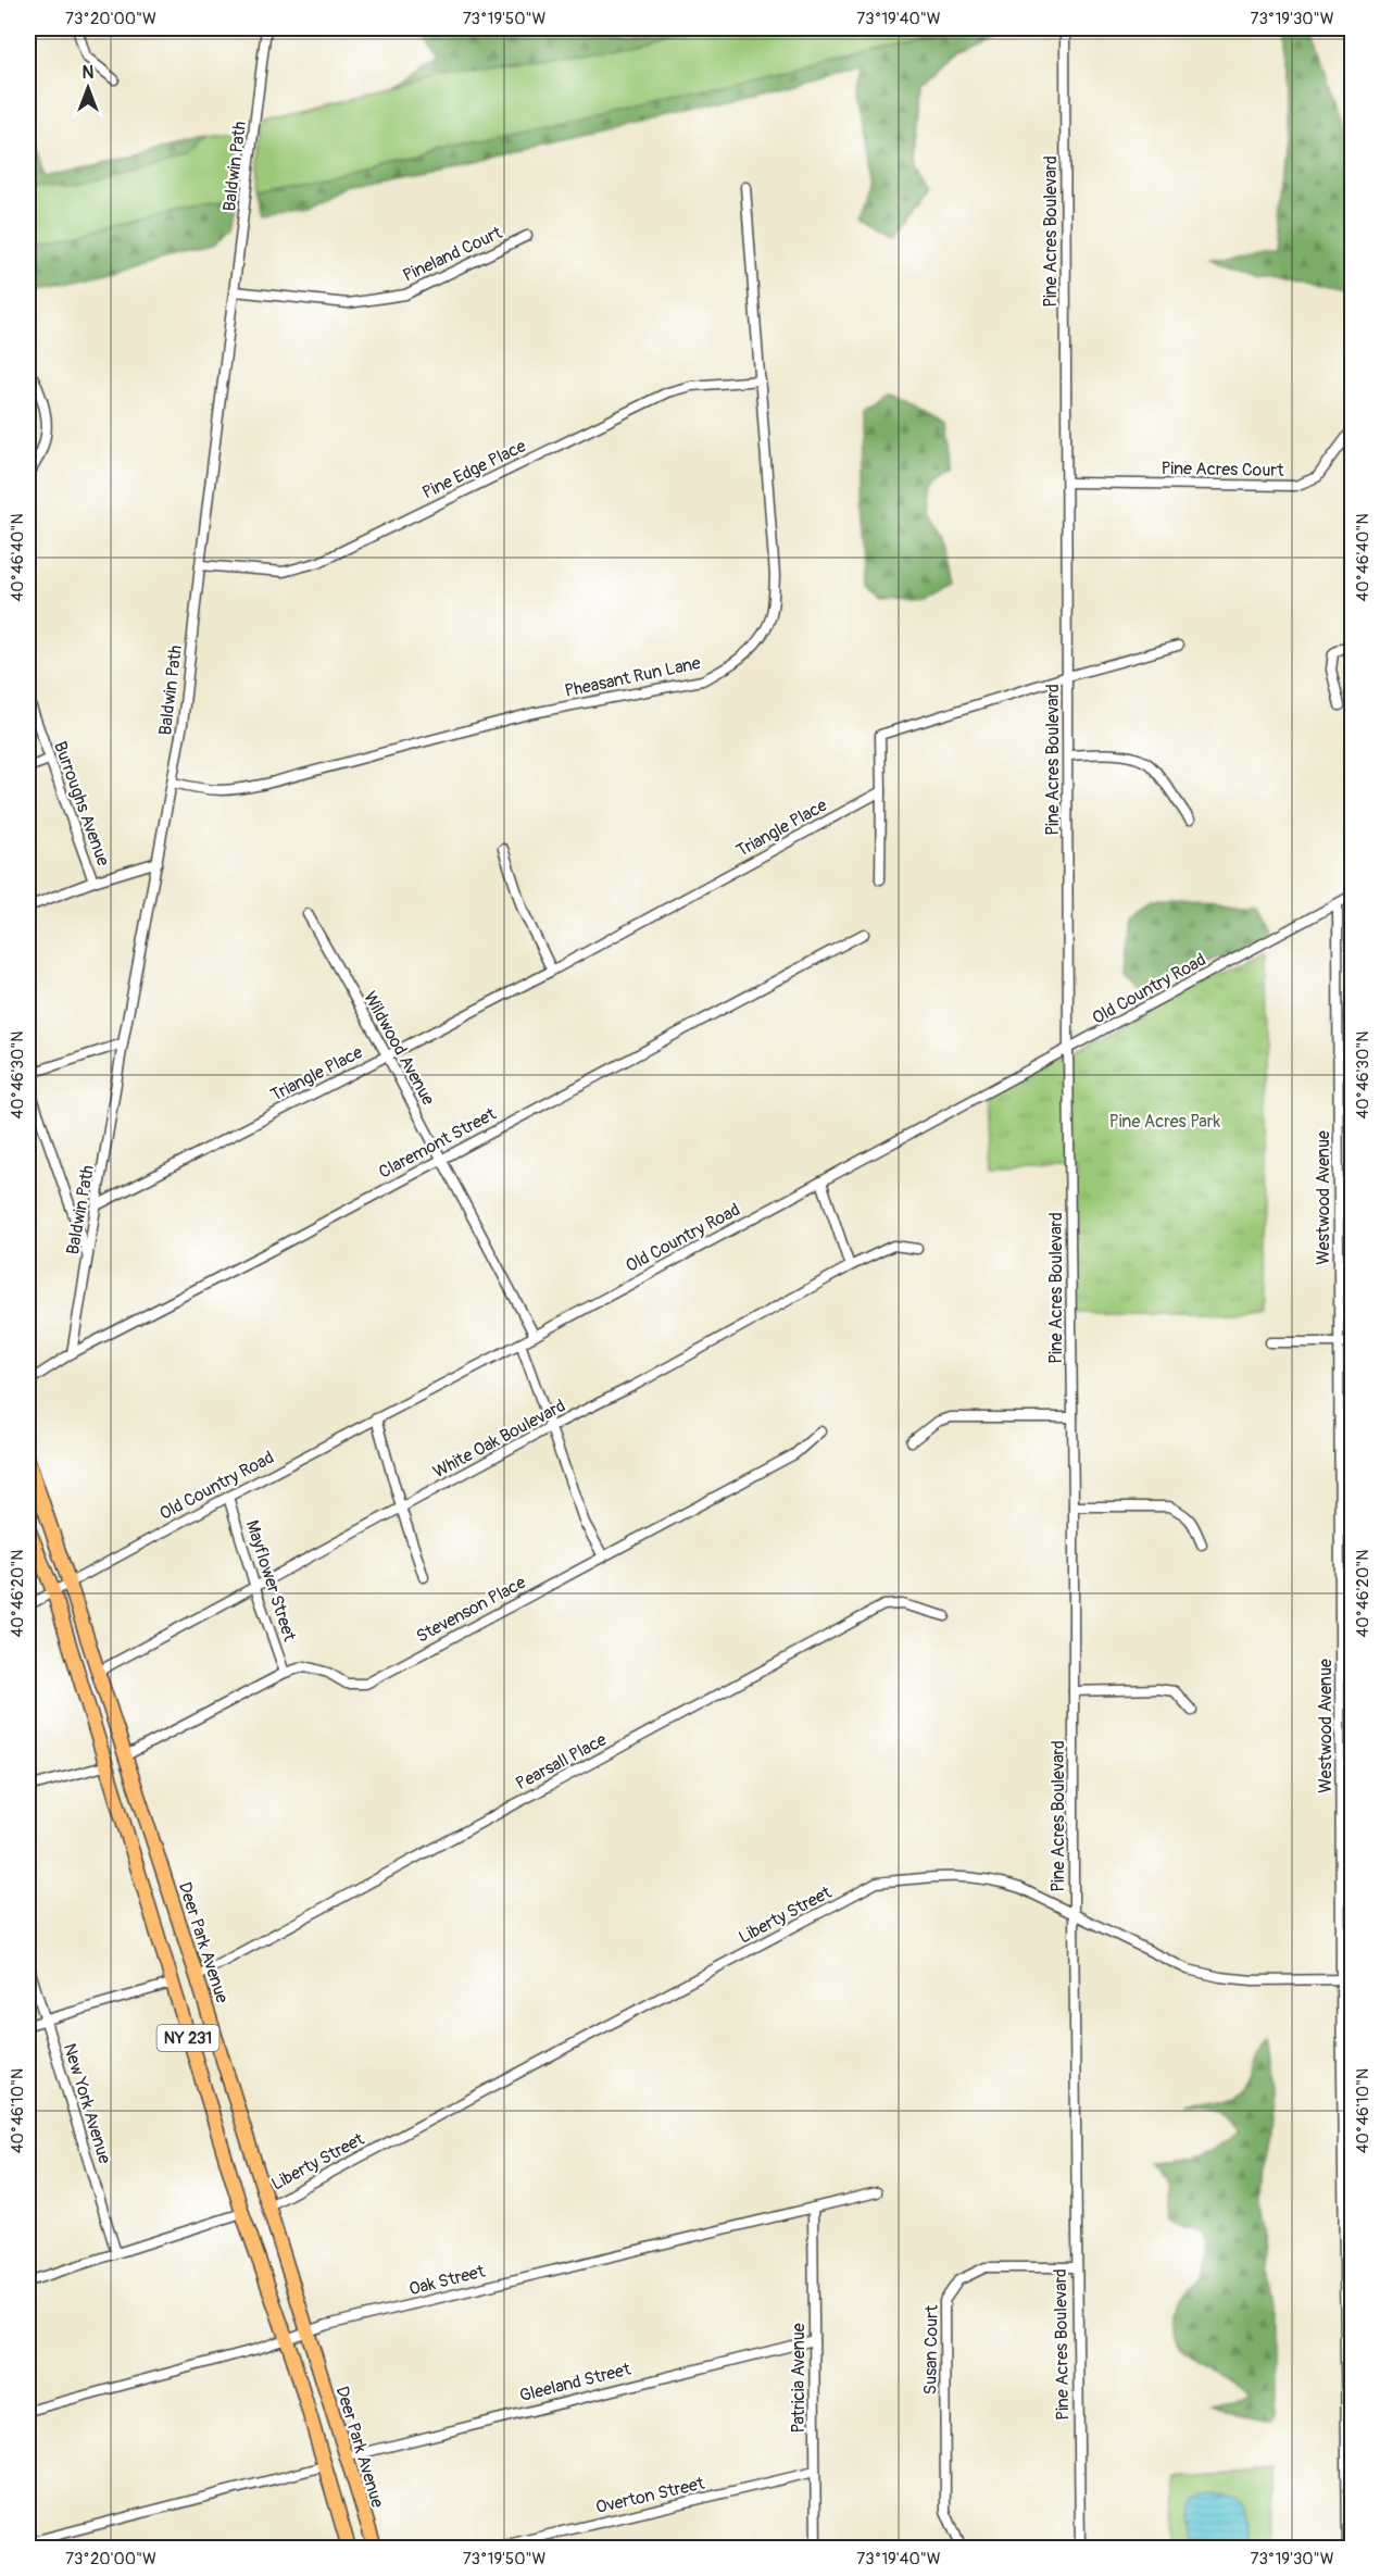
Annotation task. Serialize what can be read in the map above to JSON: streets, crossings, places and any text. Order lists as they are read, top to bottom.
{
  "streets": {
    "main road": ["Deer Park Avenue", "NY 231"],
    "street": [
      "Baldwin Path",
      "Pine Acres Boulevard",
      "Pineland Court",
      "Pine Edge Place",
      "Pine Acres Court",
      "Pheasant Run Lane",
      "Burroughs Avenue",
      "Triangle Place",
      "Old Country Road",
      "Wildwood Avenue",
      "Claremont Street",
      "Westwood Avenue",
      "White Oak Boulevard",
      "Mayflower Street",
      "Stevenson Place",
      "Pearsall Place",
      "Liberty Street",
      "New York Avenue",
      "Oak Street",
      "Susan Court",
      "Patricia Avenue",
      "Gleeland Street",
      "Overton Street"
    ]
  },
  "crossings": [
    ["Baldwin Path", "Pineland Court"],
    ["Baldwin Path", "Pine Edge Place"],
    ["Baldwin Path", "Pheasant Run Lane"],
    ["Baldwin Path", "Triangle Place"],
    ["Baldwin Path", "Claremont Street"],
    ["Pine Acres Boulevard", "Pine Acres Court"],
    ["Pine Acres Boulevard", "Old Country Road"],
    ["Pine Acres Boulevard", "Liberty Street"],
    ["Pine Acres Boulevard", "Susan Court"],
    ["Pine Edge Place", "Pheasant Run Lane"],
    ["Triangle Place", "Wildwood Avenue"],
    ["Old Country Road", "Wildwood Avenue"],
    ["Old Country Road", "Westwood Avenue"],
    ["Old Country Road", "Mayflower Street"],
    ["Old Country Road", "Deer Park Avenue"],
    ["Old Country Road", "NY 231"],
    ["Wildwood Avenue", "Claremont Street"],
    ["Westwood Avenue", "Liberty Street"],
    ["White Oak Boulevard", "Mayflower Street"],
    ["White Oak Boulevard", "Deer Park Avenue"],
    ["Mayflower Street", "Stevenson Place"],
    ["Stevenson Place", "Deer Park Avenue"],
    ["Pearsall Place", "Deer Park Avenue"],
    ["Liberty Street", "Deer Park Avenue"],
    ["Deer Park Avenue", "Oak Street"],
    ["Deer Park Avenue", "Gleeland Street"],
    ["NY 231", "Oak Street"],
    ["Oak Street", "Patricia Avenue"],
    ["Patricia Avenue", "Gleeland Street"],
    ["Patricia Avenue", "Overton Street"]
  ],
  "parks": ["Pine Acres Park"],
  "north": "top",
  "coordinates": [
    "73°20'00\"W",
    "73°19'50\"W",
    "73°19'40\"W",
    "73°19'30\"W",
    "40°46'40\"N",
    "40°46'30\"N",
    "40°46'20\"N",
    "40°46'10\"N"
  ]
}
